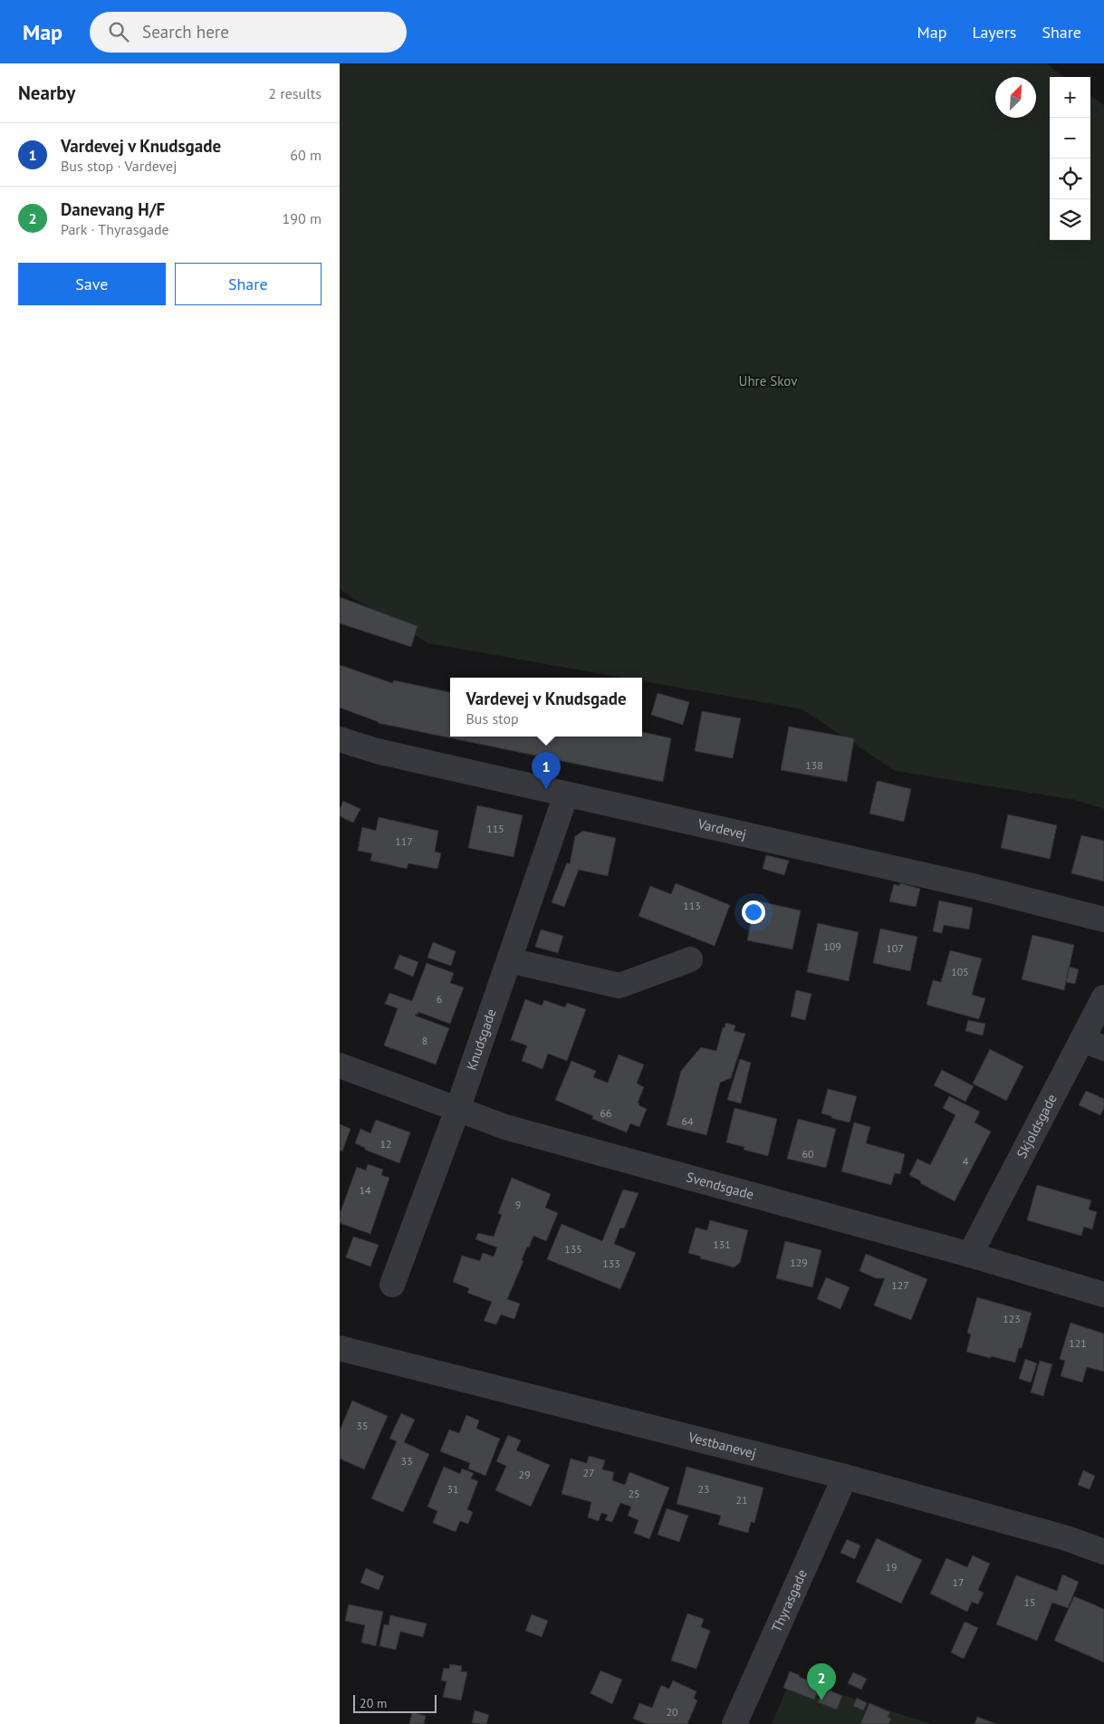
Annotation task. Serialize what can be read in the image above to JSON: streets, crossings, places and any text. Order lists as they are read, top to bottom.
{
  "streets": {
    "street": [
      "Vardevej",
      "Knudsgade",
      "Skjoldsgade",
      "Svendsgade",
      "Vestbanevej",
      "Thyrasgade"
    ]
  },
  "crossings": [
    ["Vardevej", "Knudsgade"],
    ["Knudsgade", "Svendsgade"],
    ["Skjoldsgade", "Svendsgade"],
    ["Vestbanevej", "Thyrasgade"]
  ],
  "parks": ["Uhre Skov"],
  "house_numbers": [
    "138",
    "115",
    "117",
    "113",
    "109",
    "107",
    "105",
    "6",
    "8",
    "66",
    "64",
    "12",
    "60",
    "4",
    "14",
    "9",
    "131",
    "135",
    "129",
    "133",
    "127",
    "123",
    "121",
    "35",
    "33",
    "27",
    "29",
    "31",
    "23",
    "25",
    "21",
    "19",
    "17",
    "15",
    "20"
  ],
  "scale_bar": "20 m",
  "north": "top right",
  "page": {
    "header": "Map",
    "search": "Search here",
    "nav": ["Map", "Layers", "Share"],
    "heading": ["Nearby", "2 results"],
    "map_buttons": ["+", "−"],
    "list": [
      {
        "mark": "1",
        "name": "Vardevej v Knudsgade",
        "note": "Bus stop · Vardevej",
        "value": "60 m"
      },
      {
        "mark": "2",
        "name": "Danevang H/F",
        "note": "Park · Thyrasgade",
        "value": "190 m"
      }
    ],
    "buttons": ["Save", "Share"],
    "popup": ["Vardevej v Knudsgade", "Bus stop"],
    "pins": ["1", "2"],
    "scale": "20 m"
  }
}
